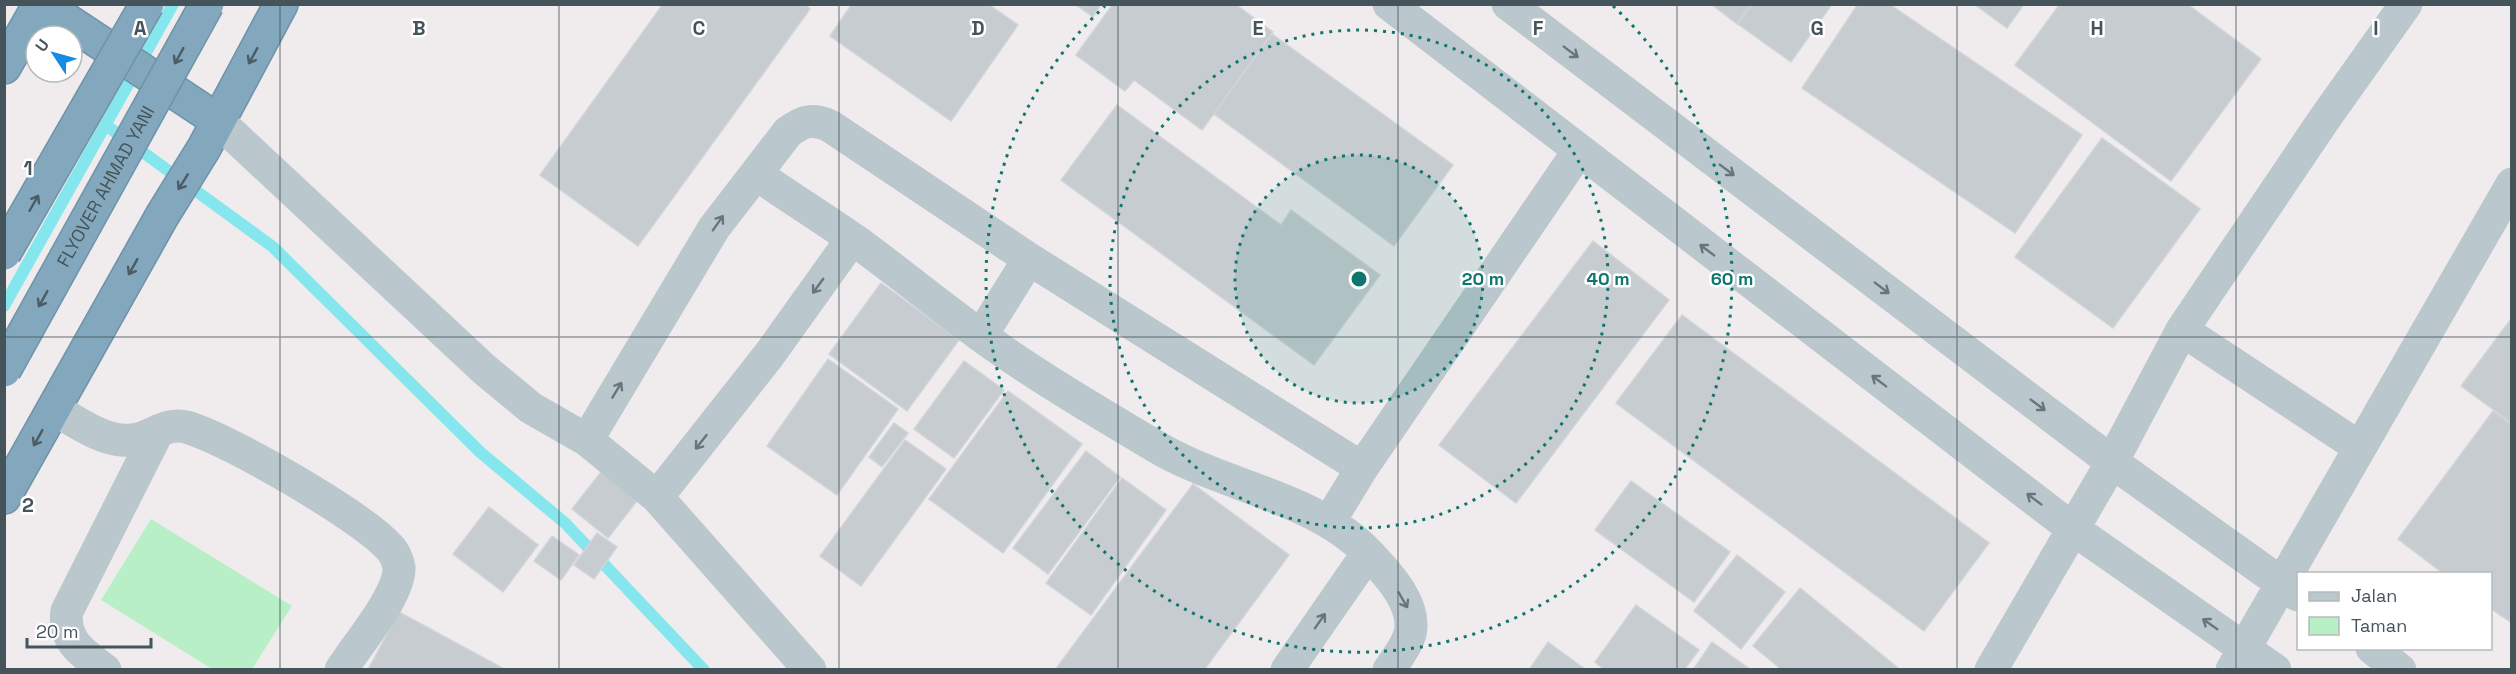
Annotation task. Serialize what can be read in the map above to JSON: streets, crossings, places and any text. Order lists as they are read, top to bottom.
{
  "streets": {
    "highway": ["FLYOVER AHMAD YANI"]
  },
  "legend": ["Jalan", "Taman"],
  "scale_bar": "20 m",
  "north": "top left",
  "grid": {
    "columns": [
      "A",
      "B",
      "C",
      "D",
      "E",
      "F",
      "G",
      "H",
      "I"
    ],
    "rows": ["1", "2"]
  },
  "rings": ["20 m", "40 m", "60 m"]
}
